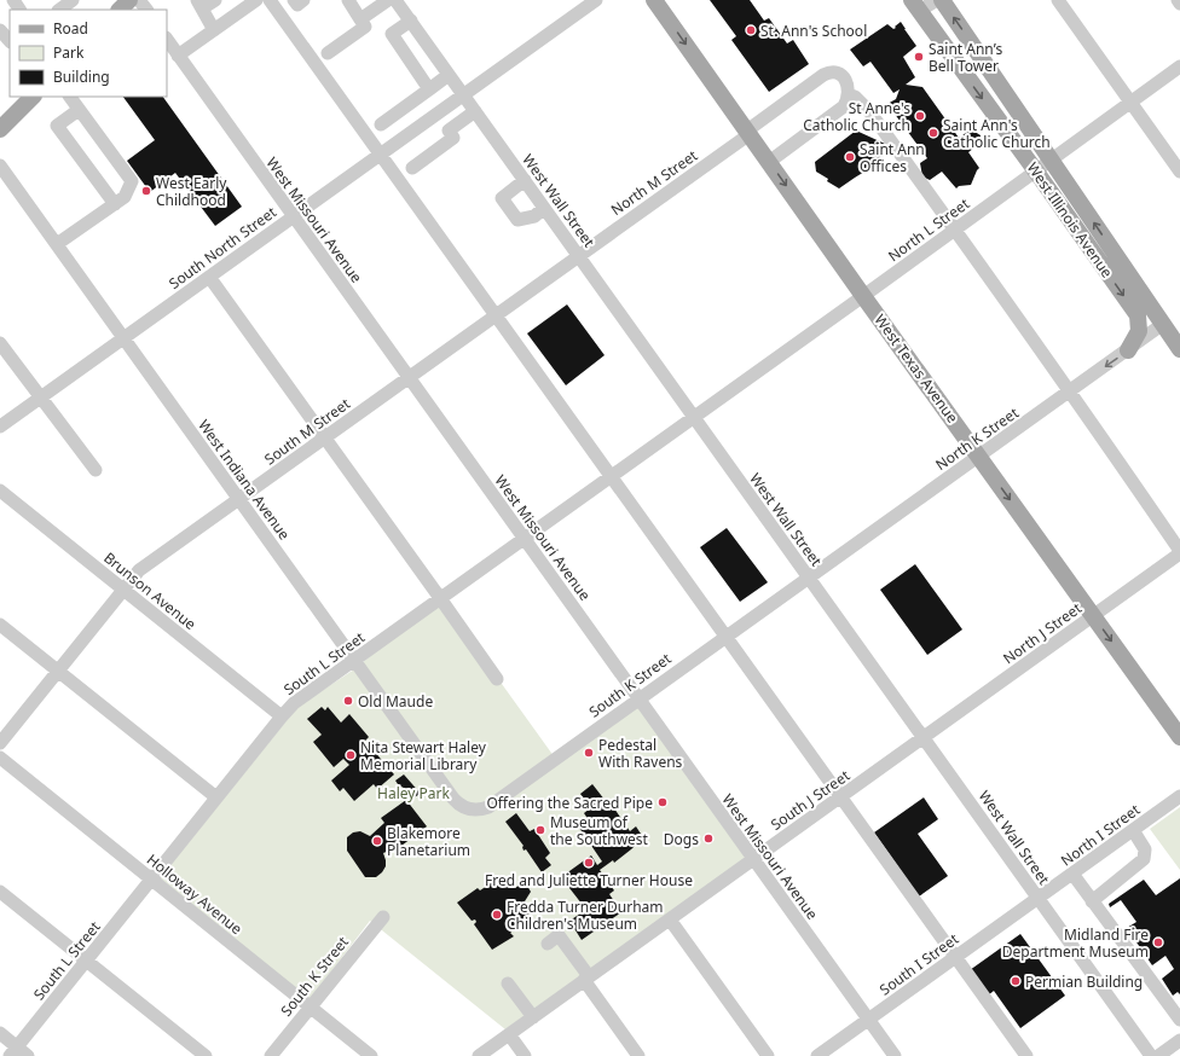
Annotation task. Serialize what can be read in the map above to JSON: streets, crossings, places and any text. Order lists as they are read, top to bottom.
{
  "streets": {
    "main road": ["West Illinois Avenue", "West Texas Avenue"],
    "street": [
      "North M Street",
      "West Wall Street",
      "West Missouri Avenue",
      "North L Street",
      "South North Street",
      "South M Street",
      "North K Street",
      "West Indiana Avenue",
      "Brunson Avenue",
      "North J Street",
      "South L Street",
      "South K Street",
      "South J Street",
      "North I Street",
      "Holloway Avenue",
      "South I Street"
    ]
  },
  "crossings": [
    ["North M Street", "West Wall Street"],
    ["North M Street", "West Texas Avenue"],
    ["North M Street", "South M Street"],
    ["West Wall Street", "North L Street"],
    ["West Wall Street", "South North Street"],
    ["West Wall Street", "South M Street"],
    ["West Wall Street", "North K Street"],
    ["West Wall Street", "North J Street"],
    ["West Wall Street", "South L Street"],
    ["West Wall Street", "South K Street"],
    ["West Wall Street", "South J Street"],
    ["West Wall Street", "North I Street"],
    ["West Wall Street", "South I Street"],
    ["West Missouri Avenue", "South North Street"],
    ["West Missouri Avenue", "South M Street"],
    ["West Missouri Avenue", "South L Street"],
    ["West Missouri Avenue", "South K Street"],
    ["West Missouri Avenue", "South J Street"],
    ["West Missouri Avenue", "South I Street"],
    ["West Illinois Avenue", "North L Street"],
    ["West Illinois Avenue", "North K Street"],
    ["North L Street", "West Texas Avenue"],
    ["North L Street", "South L Street"],
    ["South North Street", "West Indiana Avenue"],
    ["West Texas Avenue", "North K Street"],
    ["West Texas Avenue", "North J Street"],
    ["South M Street", "West Indiana Avenue"],
    ["South M Street", "Brunson Avenue"],
    ["North K Street", "South K Street"],
    ["West Indiana Avenue", "South L Street"],
    ["West Indiana Avenue", "South K Street"],
    ["Brunson Avenue", "South L Street"],
    ["North J Street", "South J Street"],
    ["South L Street", "Holloway Avenue"],
    ["South K Street", "Holloway Avenue"],
    ["North I Street", "South I Street"]
  ],
  "one_way": ["West Texas Avenue"],
  "parks": ["Haley Park"],
  "places": [
    "St. Ann's School",
    "Saint Ann’s Bell Tower",
    "St Anne's Catholic Church",
    "Saint Ann's Catholic Church",
    "Saint Ann Offices",
    "West Early Childhood",
    "Old Maude",
    "Pedestal With Ravens",
    "Nita Stewart Haley Memorial Library",
    "Offering the Sacred Pipe",
    "Museum of the Southwest",
    "Dogs",
    "Blakemore Planetarium",
    "Fred and Juliette Turner House",
    "Fredda Turner Durham Children's Museum",
    "Midland Fire Department Museum",
    "Permian Building"
  ],
  "legend": ["Road", "Park", "Building"]
}
